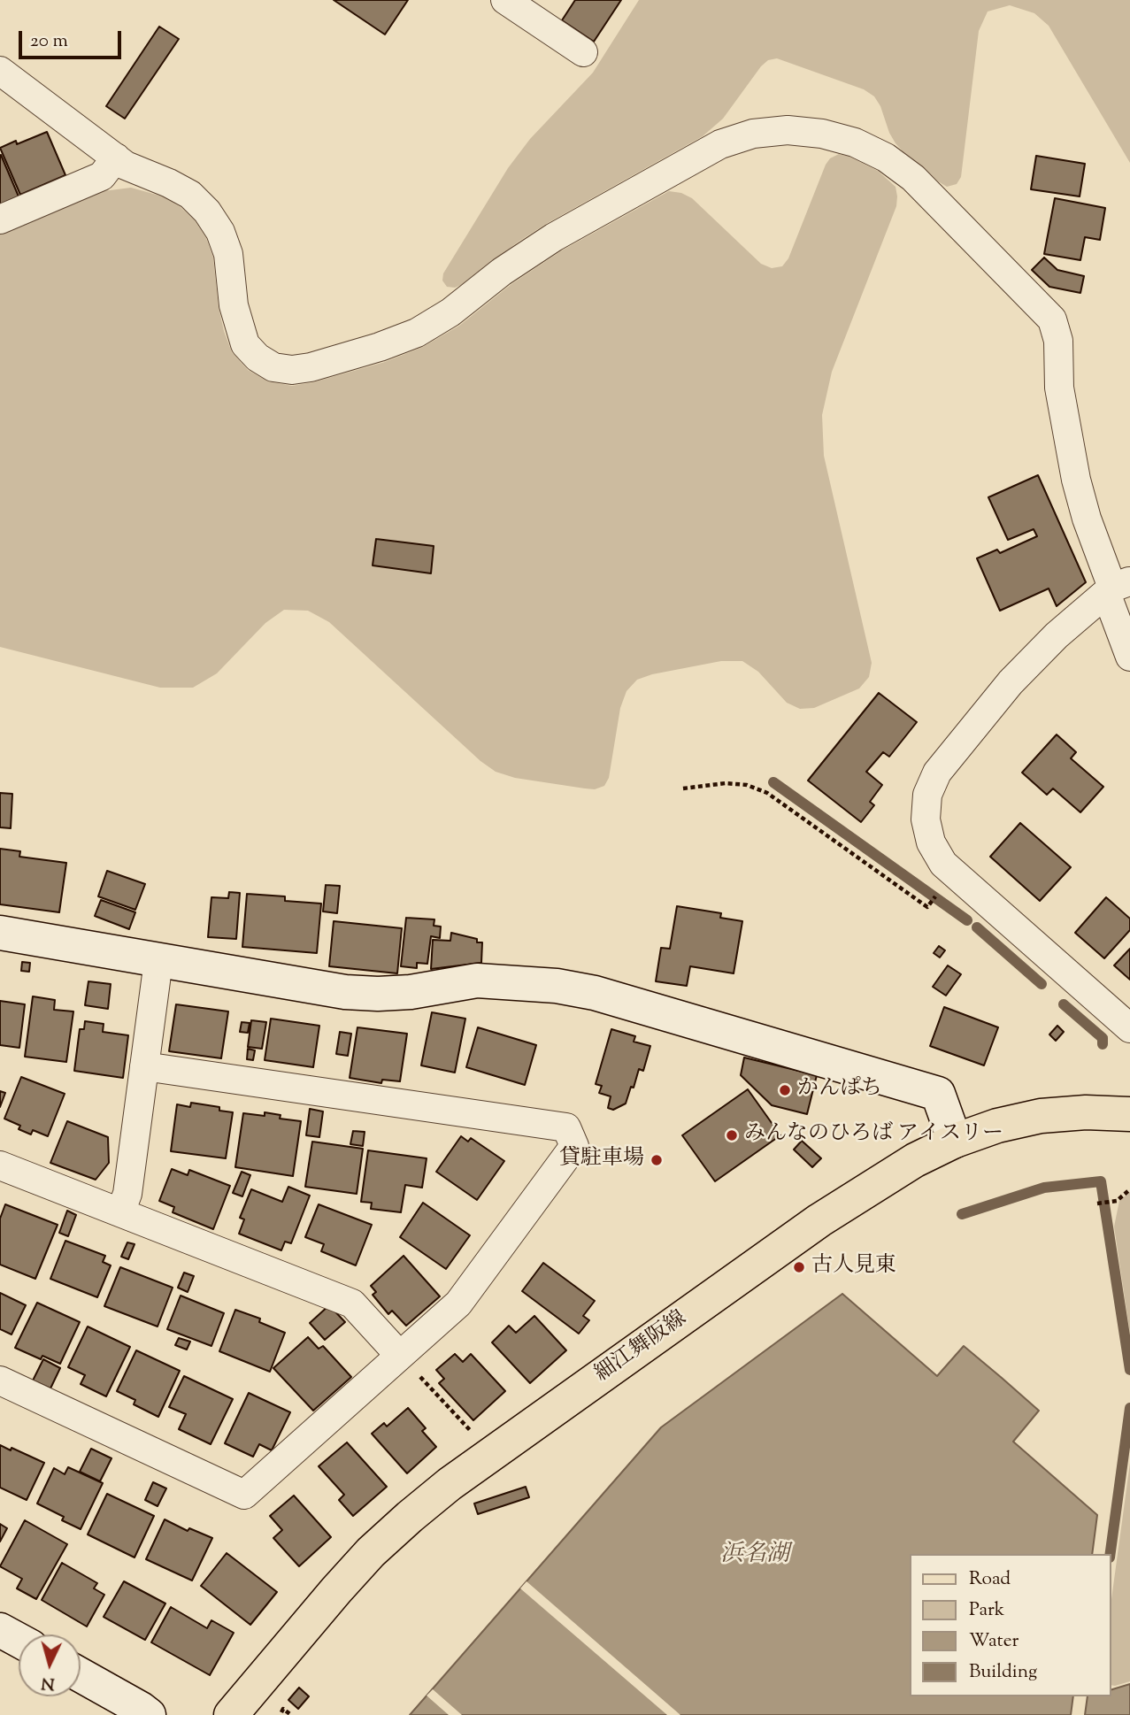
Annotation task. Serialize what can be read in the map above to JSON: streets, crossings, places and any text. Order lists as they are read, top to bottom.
{
  "streets": {
    "main road": ["細江舞阪線"]
  },
  "water": ["浜名湖"],
  "places": [
    "かんぱち",
    "みんなのひろば アイスリー",
    "貸駐車場",
    "古人見東"
  ],
  "legend": [
    "Road",
    "Park",
    "Water",
    "Building"
  ],
  "scale_bar": "20 m",
  "north": "bottom"
}
